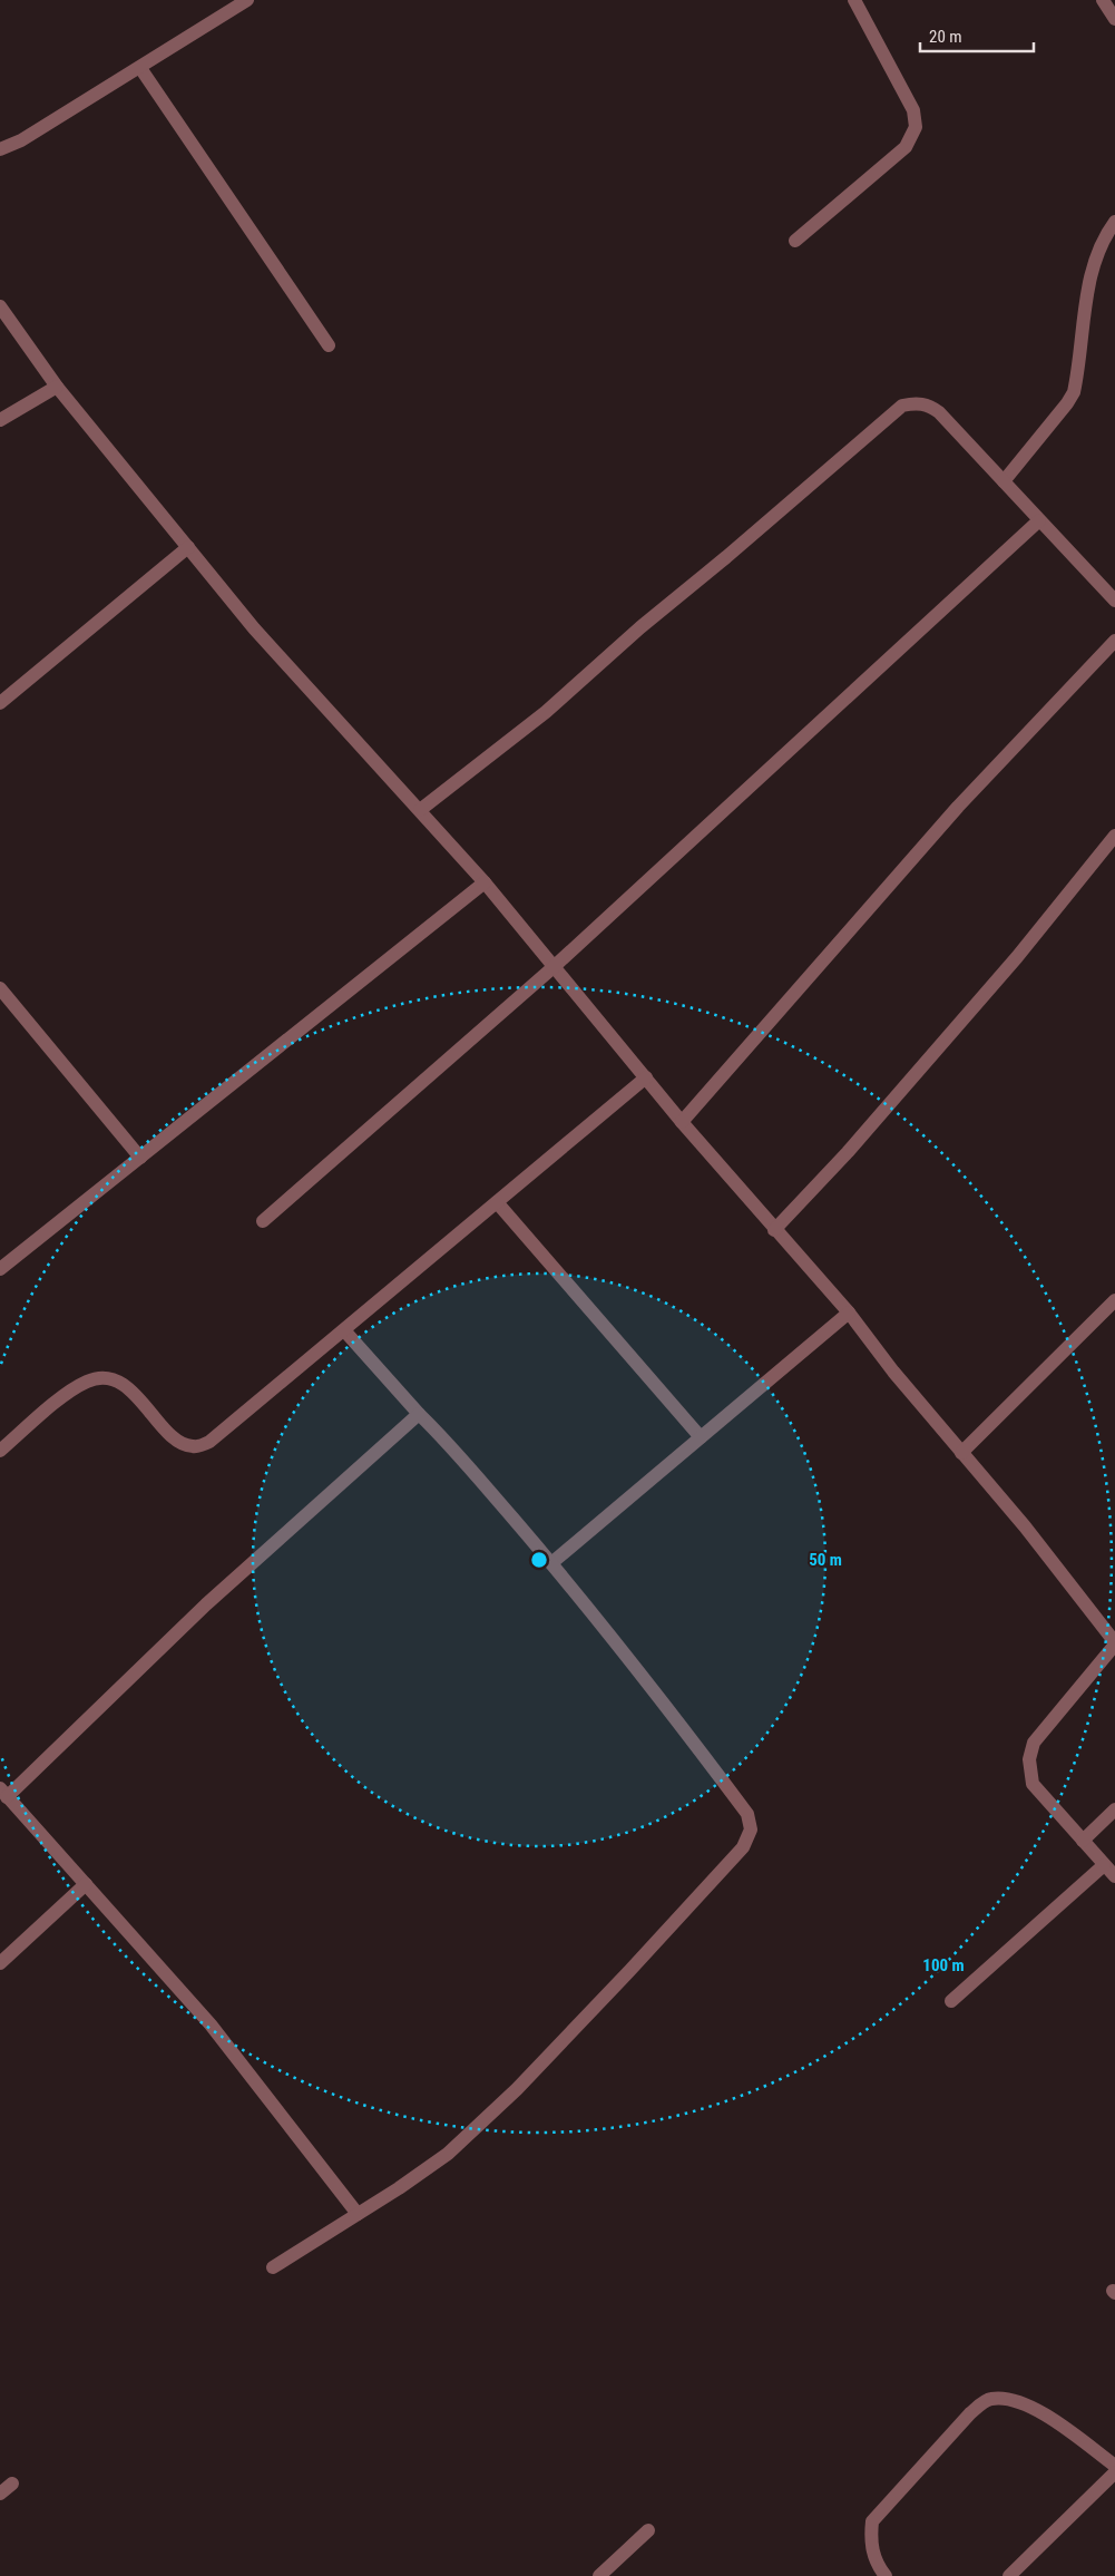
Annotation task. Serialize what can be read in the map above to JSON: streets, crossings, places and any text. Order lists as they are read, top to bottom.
{
  "scale_bar": "20 m",
  "rings": ["50 m", "100 m"]
}
